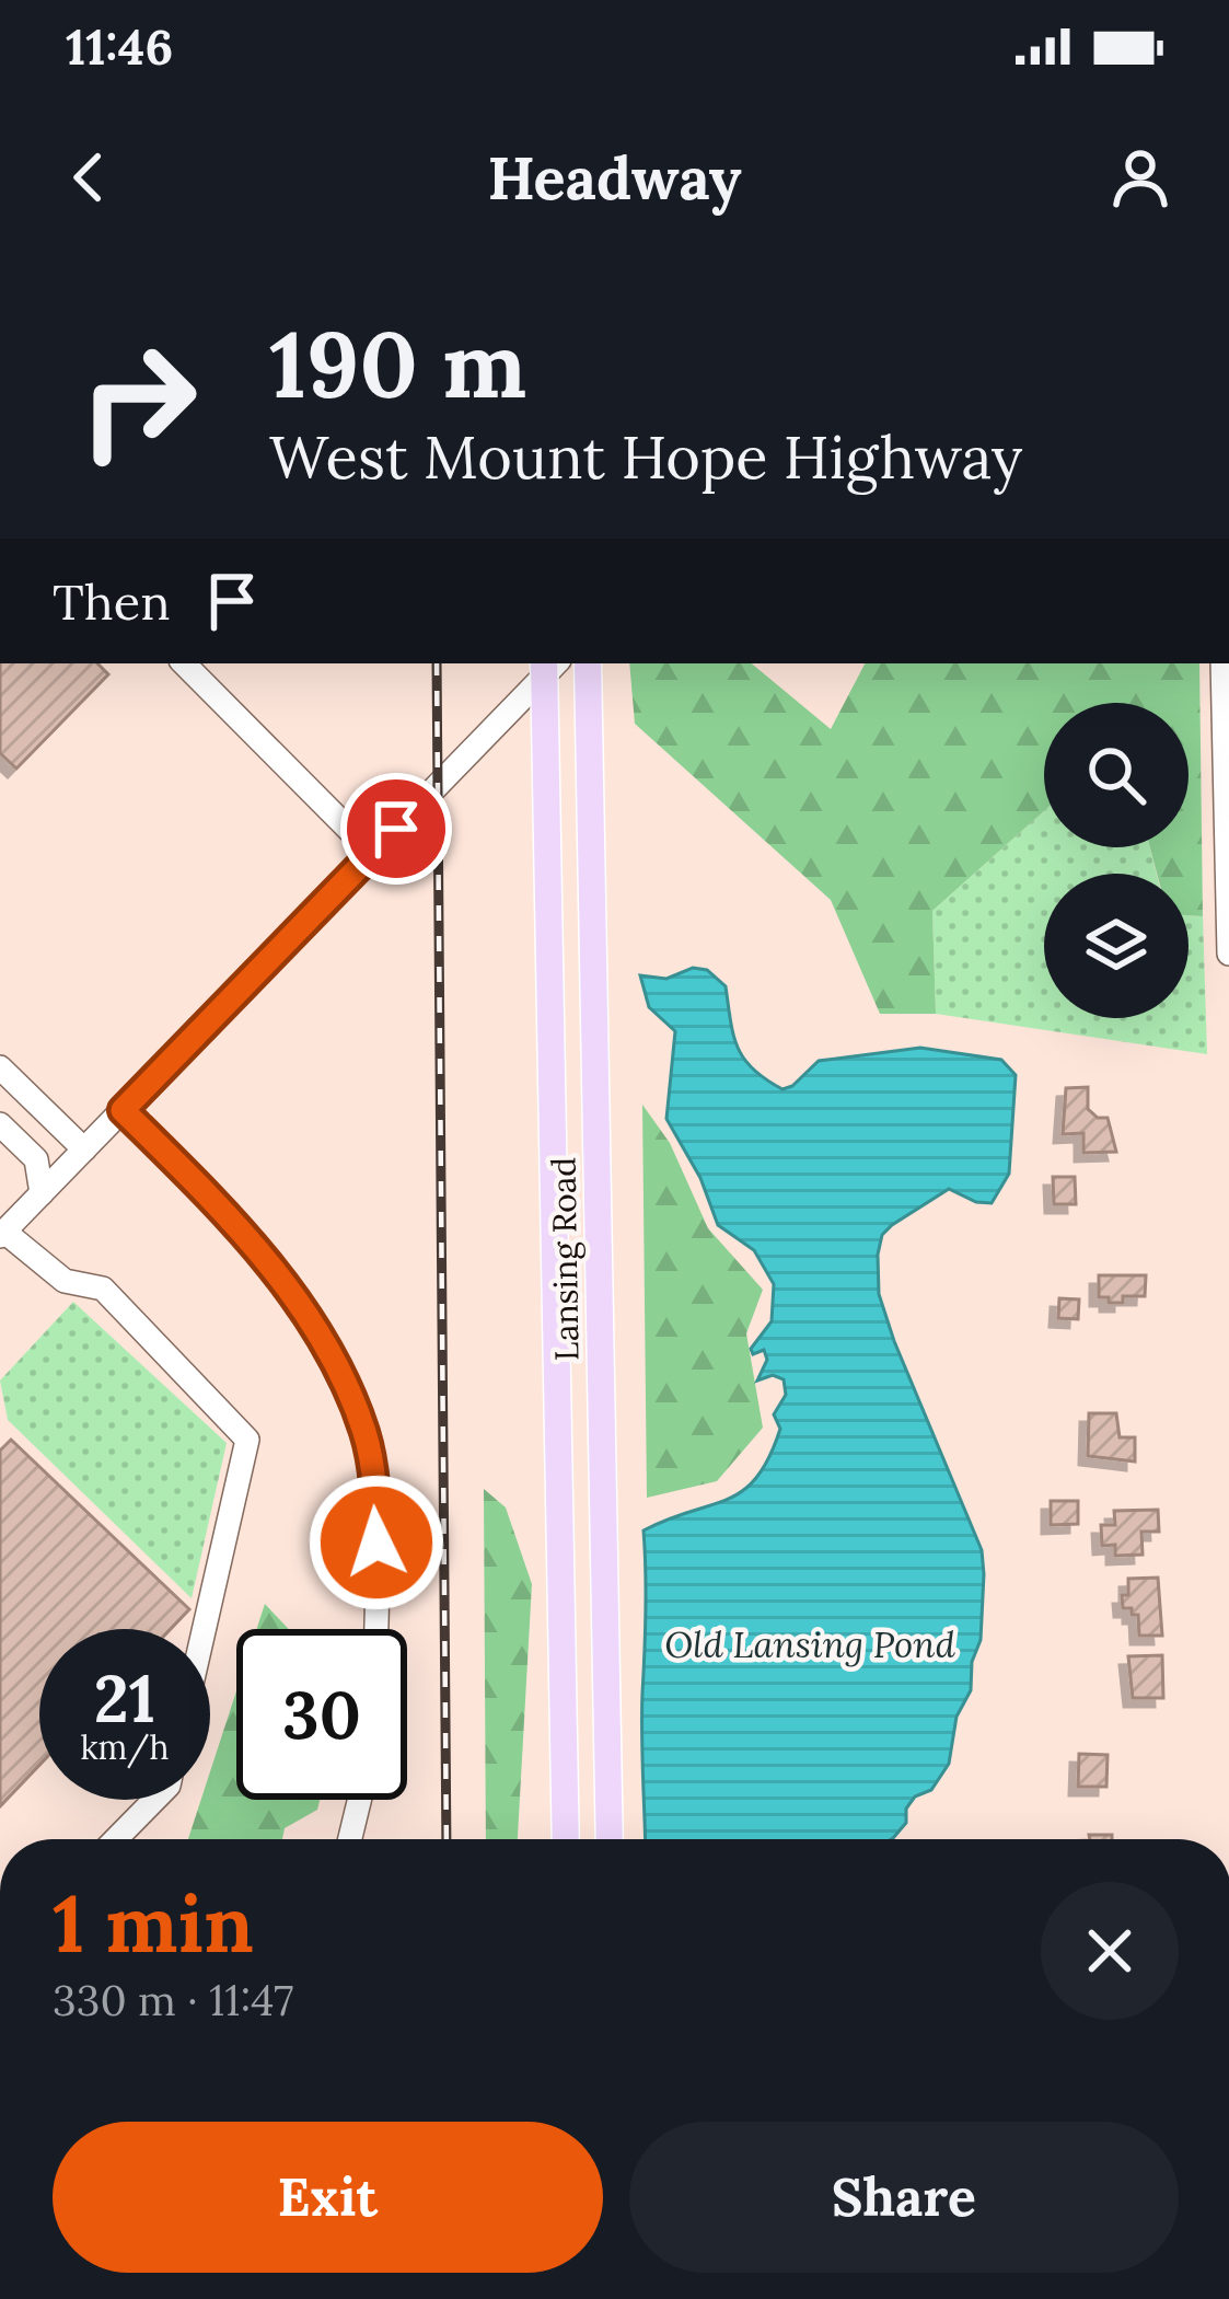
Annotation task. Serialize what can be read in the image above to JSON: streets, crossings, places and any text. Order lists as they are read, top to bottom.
{
  "streets": {
    "main road": ["Lansing Road"]
  },
  "water": ["Old Lansing Pond"],
  "page": {
    "status": "11:46",
    "header": "Headway",
    "turn": ["190 m", "West Mount Hope Highway"],
    "then": "Then",
    "speed": "21 km/h",
    "limit": "30",
    "heading": ["1 min", "330 m · 11:47"],
    "buttons": ["Exit", "Share"]
  }
}
